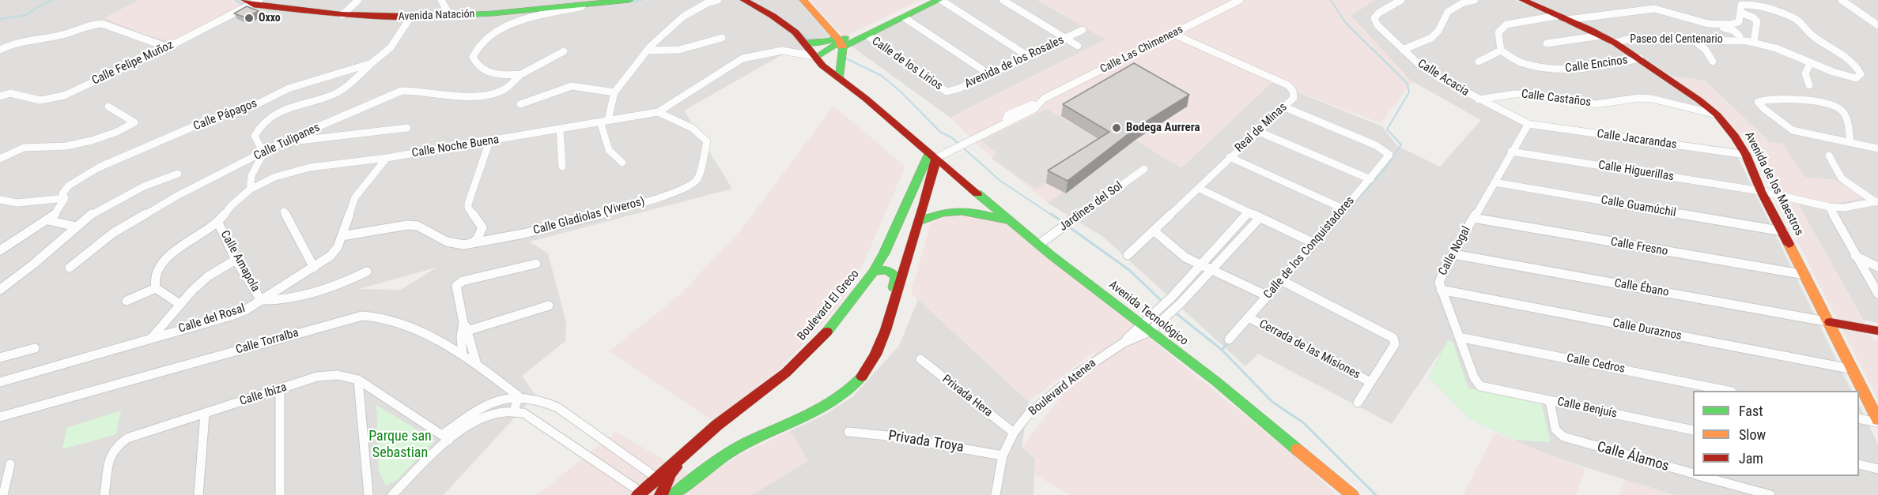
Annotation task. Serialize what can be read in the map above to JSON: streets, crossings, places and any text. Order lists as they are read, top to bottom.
{
  "streets": {
    "street": [
      "Avenida Natación",
      "Paseo del Centenario",
      "Calle Las Chimeneas",
      "Avenida de los Rosales",
      "Calle Felipe Muñoz",
      "Calle de los Lirios",
      "Calle Encinos",
      "Calle Acacia",
      "Calle Castaños",
      "Calle Pápagos",
      "Real de Minas",
      "Calle Jacarandas",
      "Calle Tulipanes",
      "Calle Noche Buena",
      "Calle Higuerillas",
      "Avenida de los Maestros",
      "Jardines del Sol",
      "Calle Guamúchil",
      "Calle Gladiolas (Viveros)",
      "Calle Fresno",
      "Calle de los Conquistadores",
      "Calle Nogal",
      "Calle Amapola",
      "Calle Ébano",
      "Boulevard El Greco",
      "Avenida Tecnológico",
      "Calle del Rosal",
      "Calle Duraznos",
      "Calle Torralba",
      "Cerrada de las Misiones",
      "Calle Cedros",
      "Boulevard Atenea",
      "Calle Ibiza",
      "Privada Hera",
      "Calle Benjuís",
      "Privada Troya",
      "Calle Álamos"
    ]
  },
  "crossings": [
    ["Avenida Natación", "Calle Felipe Muñoz"],
    ["Avenida Natación", "Calle Pápagos"],
    ["Avenida Natación", "Calle Tulipanes"],
    ["Paseo del Centenario", "Calle Encinos"],
    ["Paseo del Centenario", "Avenida de los Maestros"],
    ["Calle Las Chimeneas", "Real de Minas"],
    ["Calle Las Chimeneas", "Boulevard El Greco"],
    ["Calle Las Chimeneas", "Avenida Tecnológico"],
    ["Avenida de los Rosales", "Calle de los Lirios"],
    ["Calle Encinos", "Avenida de los Maestros"],
    ["Calle Acacia", "Calle Castaños"],
    ["Calle Acacia", "Calle Jacarandas"],
    ["Calle Acacia", "Calle Nogal"],
    ["Calle Castaños", "Avenida de los Maestros"],
    ["Real de Minas", "Calle de los Conquistadores"],
    ["Calle Jacarandas", "Avenida de los Maestros"],
    ["Calle Jacarandas", "Calle Nogal"],
    ["Calle Noche Buena", "Calle Gladiolas (Viveros)"],
    ["Calle Noche Buena", "Calle Amapola"],
    ["Calle Noche Buena", "Avenida Tecnológico"],
    ["Calle Noche Buena", "Calle del Rosal"],
    ["Calle Higuerillas", "Avenida de los Maestros"],
    ["Calle Higuerillas", "Calle Nogal"],
    ["Avenida de los Maestros", "Calle Guamúchil"],
    ["Avenida de los Maestros", "Calle Fresno"],
    ["Avenida de los Maestros", "Calle Ébano"],
    ["Avenida de los Maestros", "Calle Duraznos"],
    ["Jardines del Sol", "Avenida Tecnológico"],
    ["Calle Guamúchil", "Calle Nogal"],
    ["Calle Gladiolas (Viveros)", "Calle del Rosal"],
    ["Calle Fresno", "Calle Nogal"],
    ["Calle de los Conquistadores", "Cerrada de las Misiones"],
    ["Calle Nogal", "Calle Ébano"],
    ["Calle Nogal", "Calle Duraznos"],
    ["Calle Nogal", "Calle Cedros"],
    ["Calle Nogal", "Calle Benjuís"],
    ["Calle Amapola", "Calle del Rosal"],
    ["Boulevard El Greco", "Avenida Tecnológico"],
    ["Boulevard El Greco", "Calle Torralba"],
    ["Avenida Tecnológico", "Boulevard Atenea"],
    ["Calle Torralba", "Calle Ibiza"],
    ["Boulevard Atenea", "Privada Hera"],
    ["Boulevard Atenea", "Privada Troya"],
    ["Calle Benjuís", "Calle Álamos"]
  ],
  "parks": ["Parque san Sebastian"],
  "places": ["Oxxo", "Bodega Aurrera"],
  "legend": ["Fast", "Slow", "Jam"]
}
